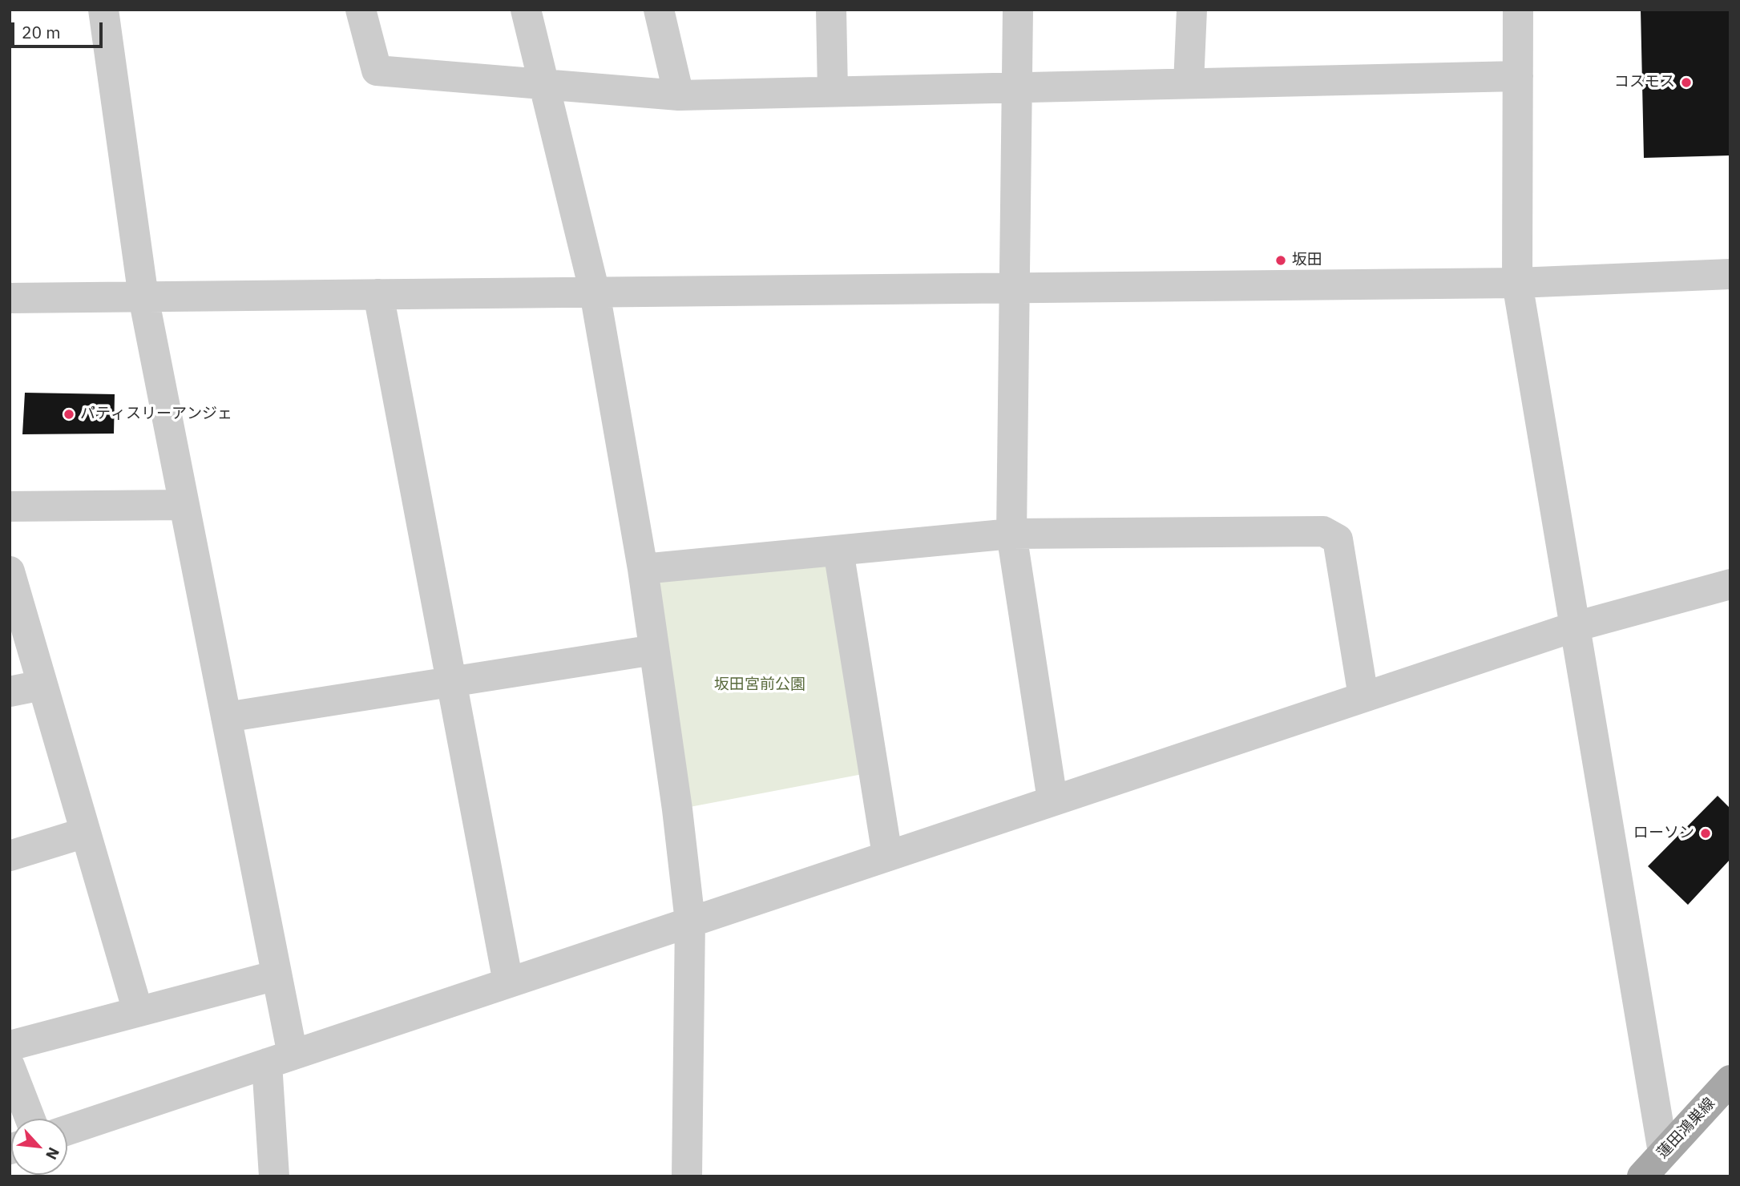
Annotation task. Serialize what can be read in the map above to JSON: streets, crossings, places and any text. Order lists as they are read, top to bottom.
{
  "streets": {
    "main road": ["蓮田鴻巣線"]
  },
  "parks": ["坂田宮前公園"],
  "places": [
    "コスモス",
    "坂田",
    "パティスリーアンジェ",
    "ローソン"
  ],
  "scale_bar": "20 m",
  "north": "bottom right"
}
